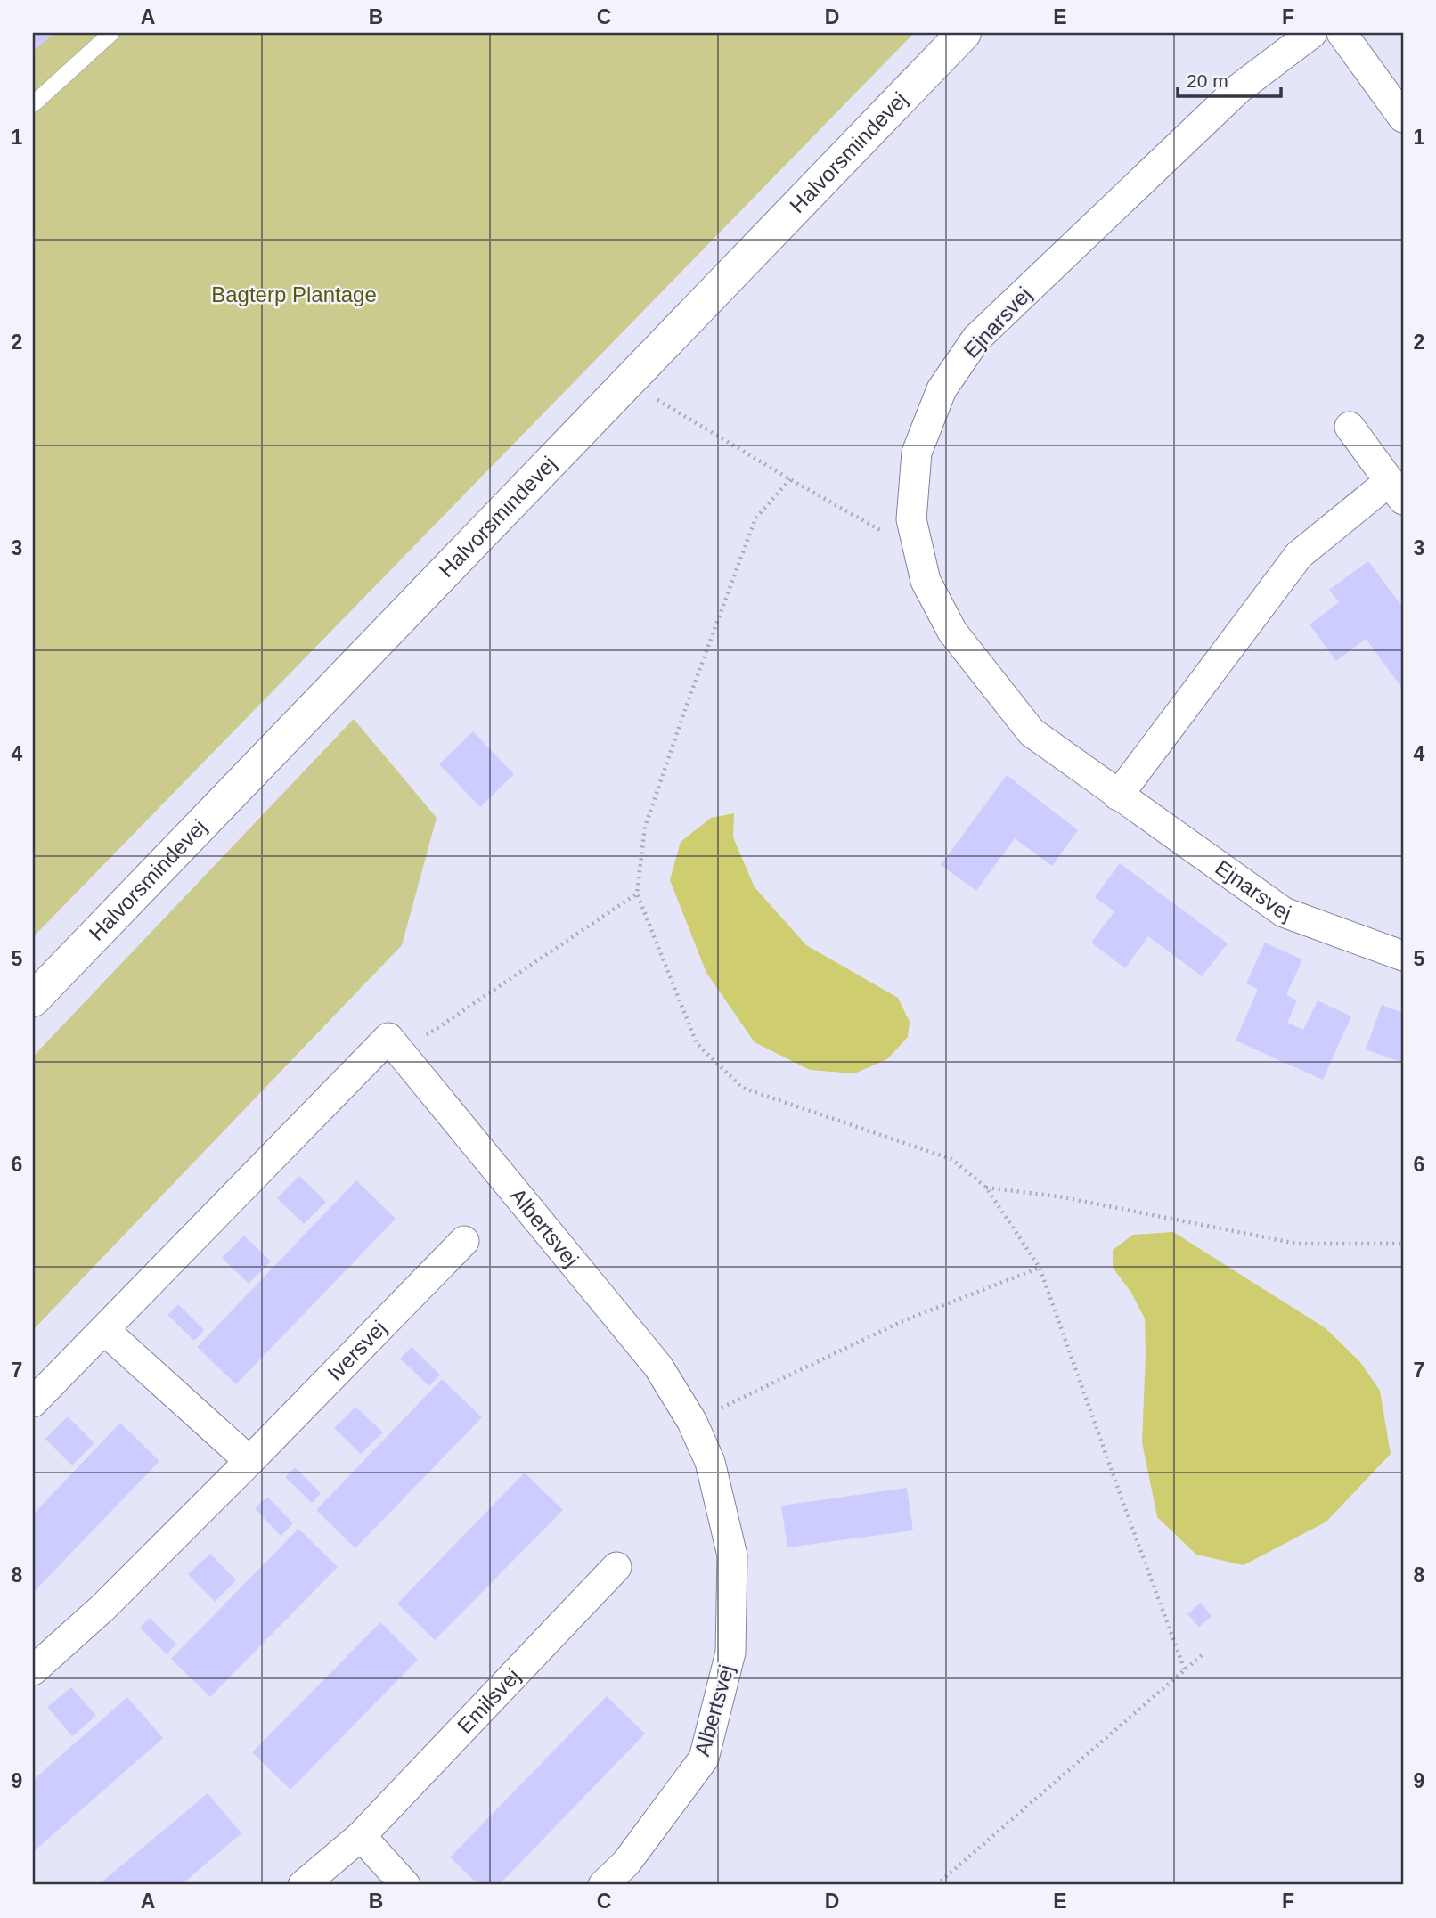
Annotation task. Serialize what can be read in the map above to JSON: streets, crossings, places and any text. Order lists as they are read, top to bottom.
{
  "streets": {
    "street": [
      "Halvorsmindevej",
      "Ejnarsvej",
      "Albertsvej",
      "Iversvej",
      "Emilsvej"
    ]
  },
  "parks": ["Bagterp Plantage"],
  "scale_bar": "20 m",
  "grid": {
    "columns": [
      "A",
      "B",
      "C",
      "D",
      "E",
      "F"
    ],
    "rows": [
      "1",
      "2",
      "3",
      "4",
      "5",
      "6",
      "7",
      "8",
      "9"
    ]
  }
}
